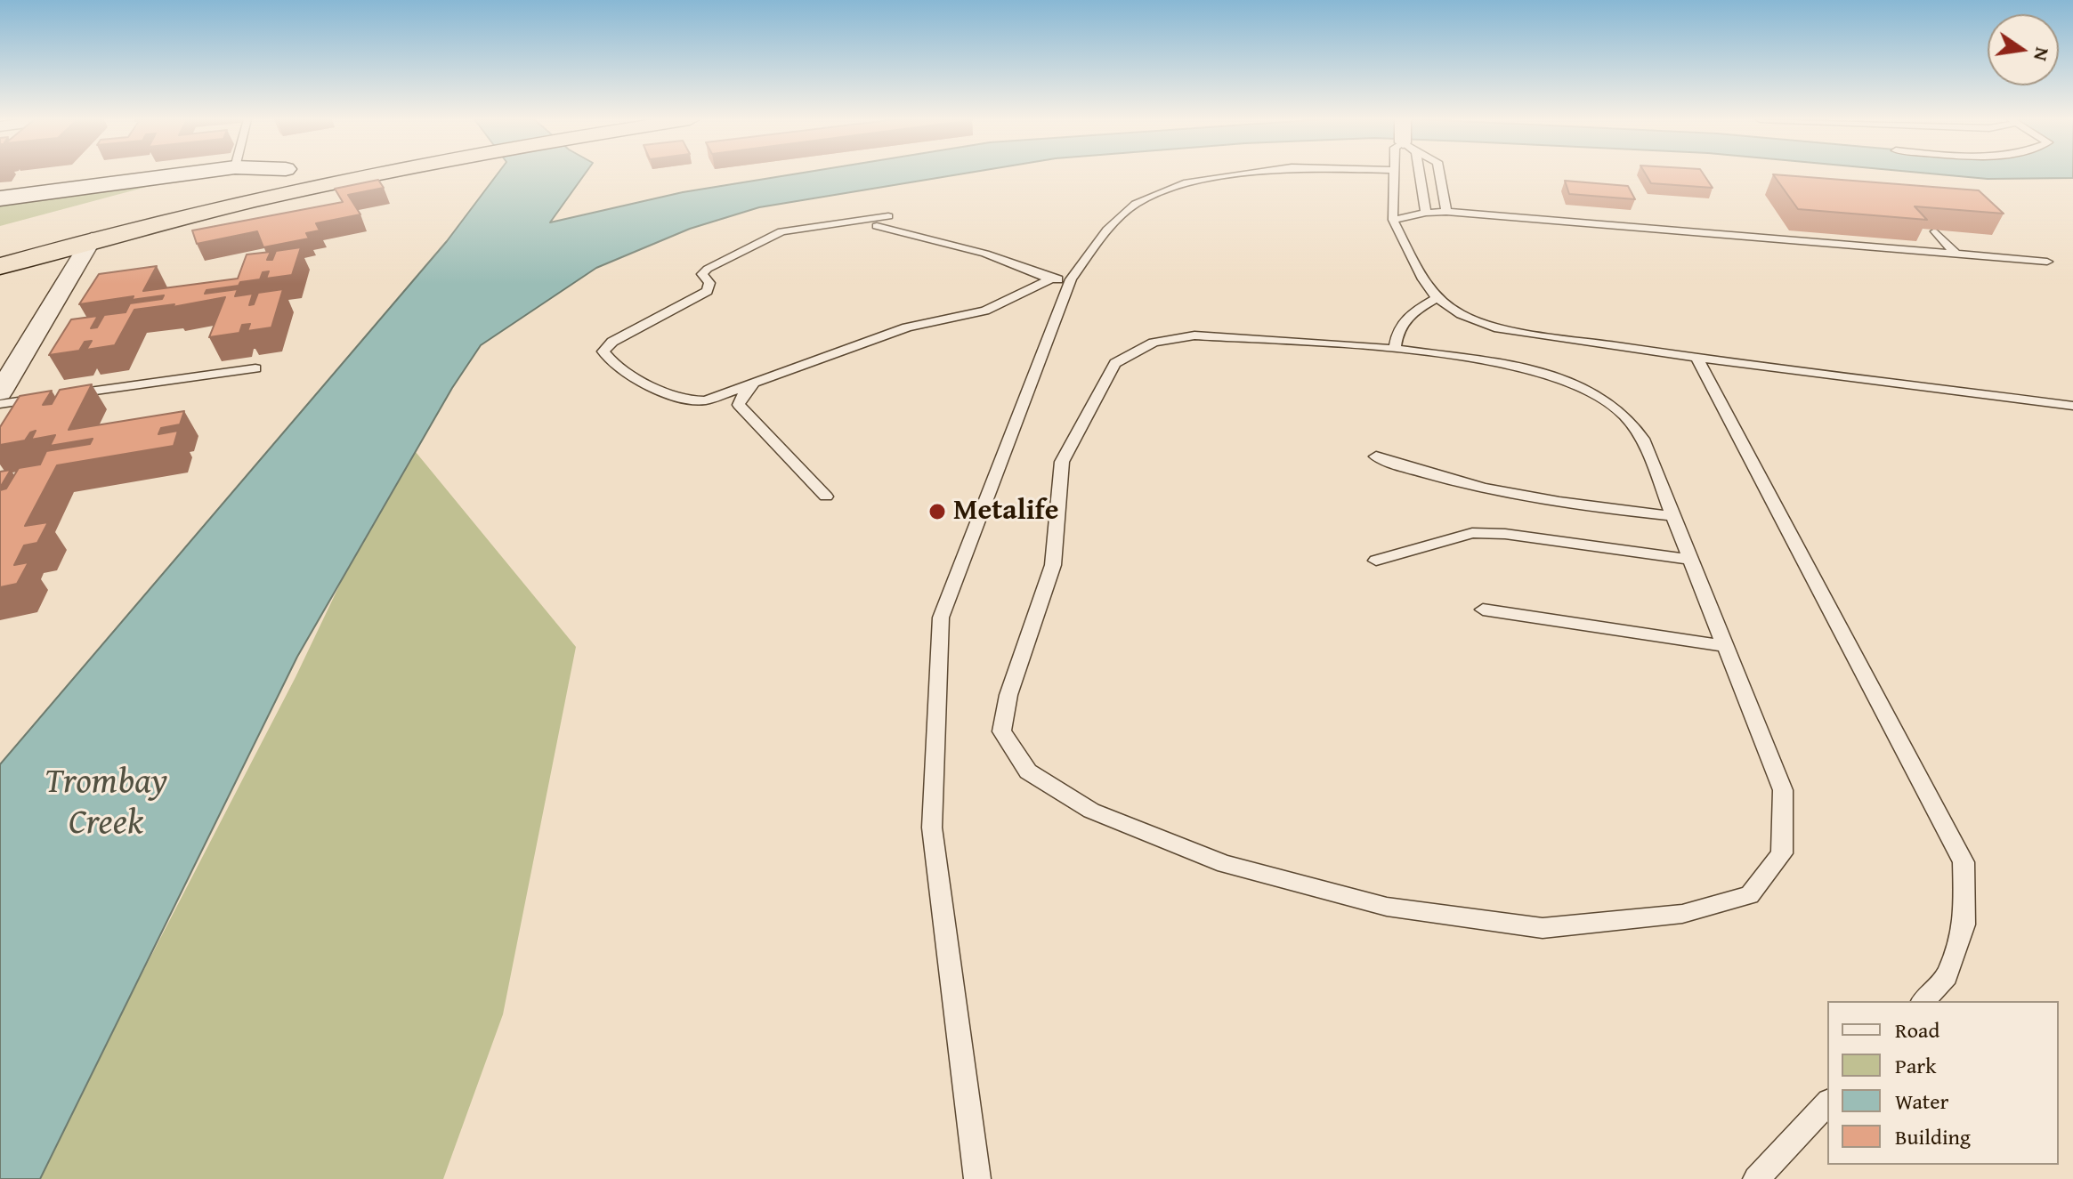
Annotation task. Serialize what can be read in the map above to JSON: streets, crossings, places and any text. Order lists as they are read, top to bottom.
{
  "water": ["Trombay Creek"],
  "places": ["Metalife"],
  "legend": [
    "Road",
    "Park",
    "Water",
    "Building"
  ],
  "north": "right"
}
